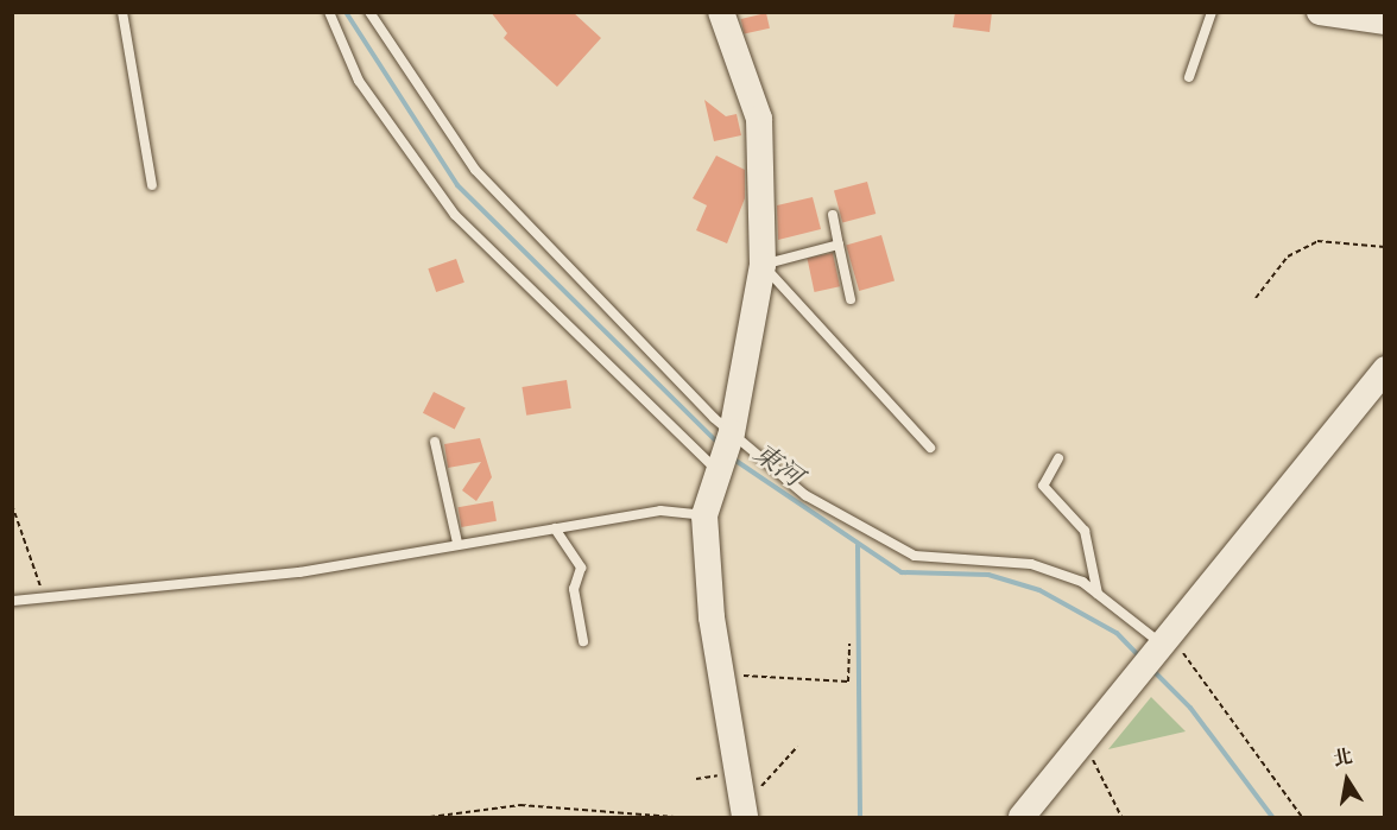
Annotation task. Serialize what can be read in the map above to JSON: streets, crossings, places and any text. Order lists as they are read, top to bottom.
{
  "water": ["東河"],
  "north": "top"
}
